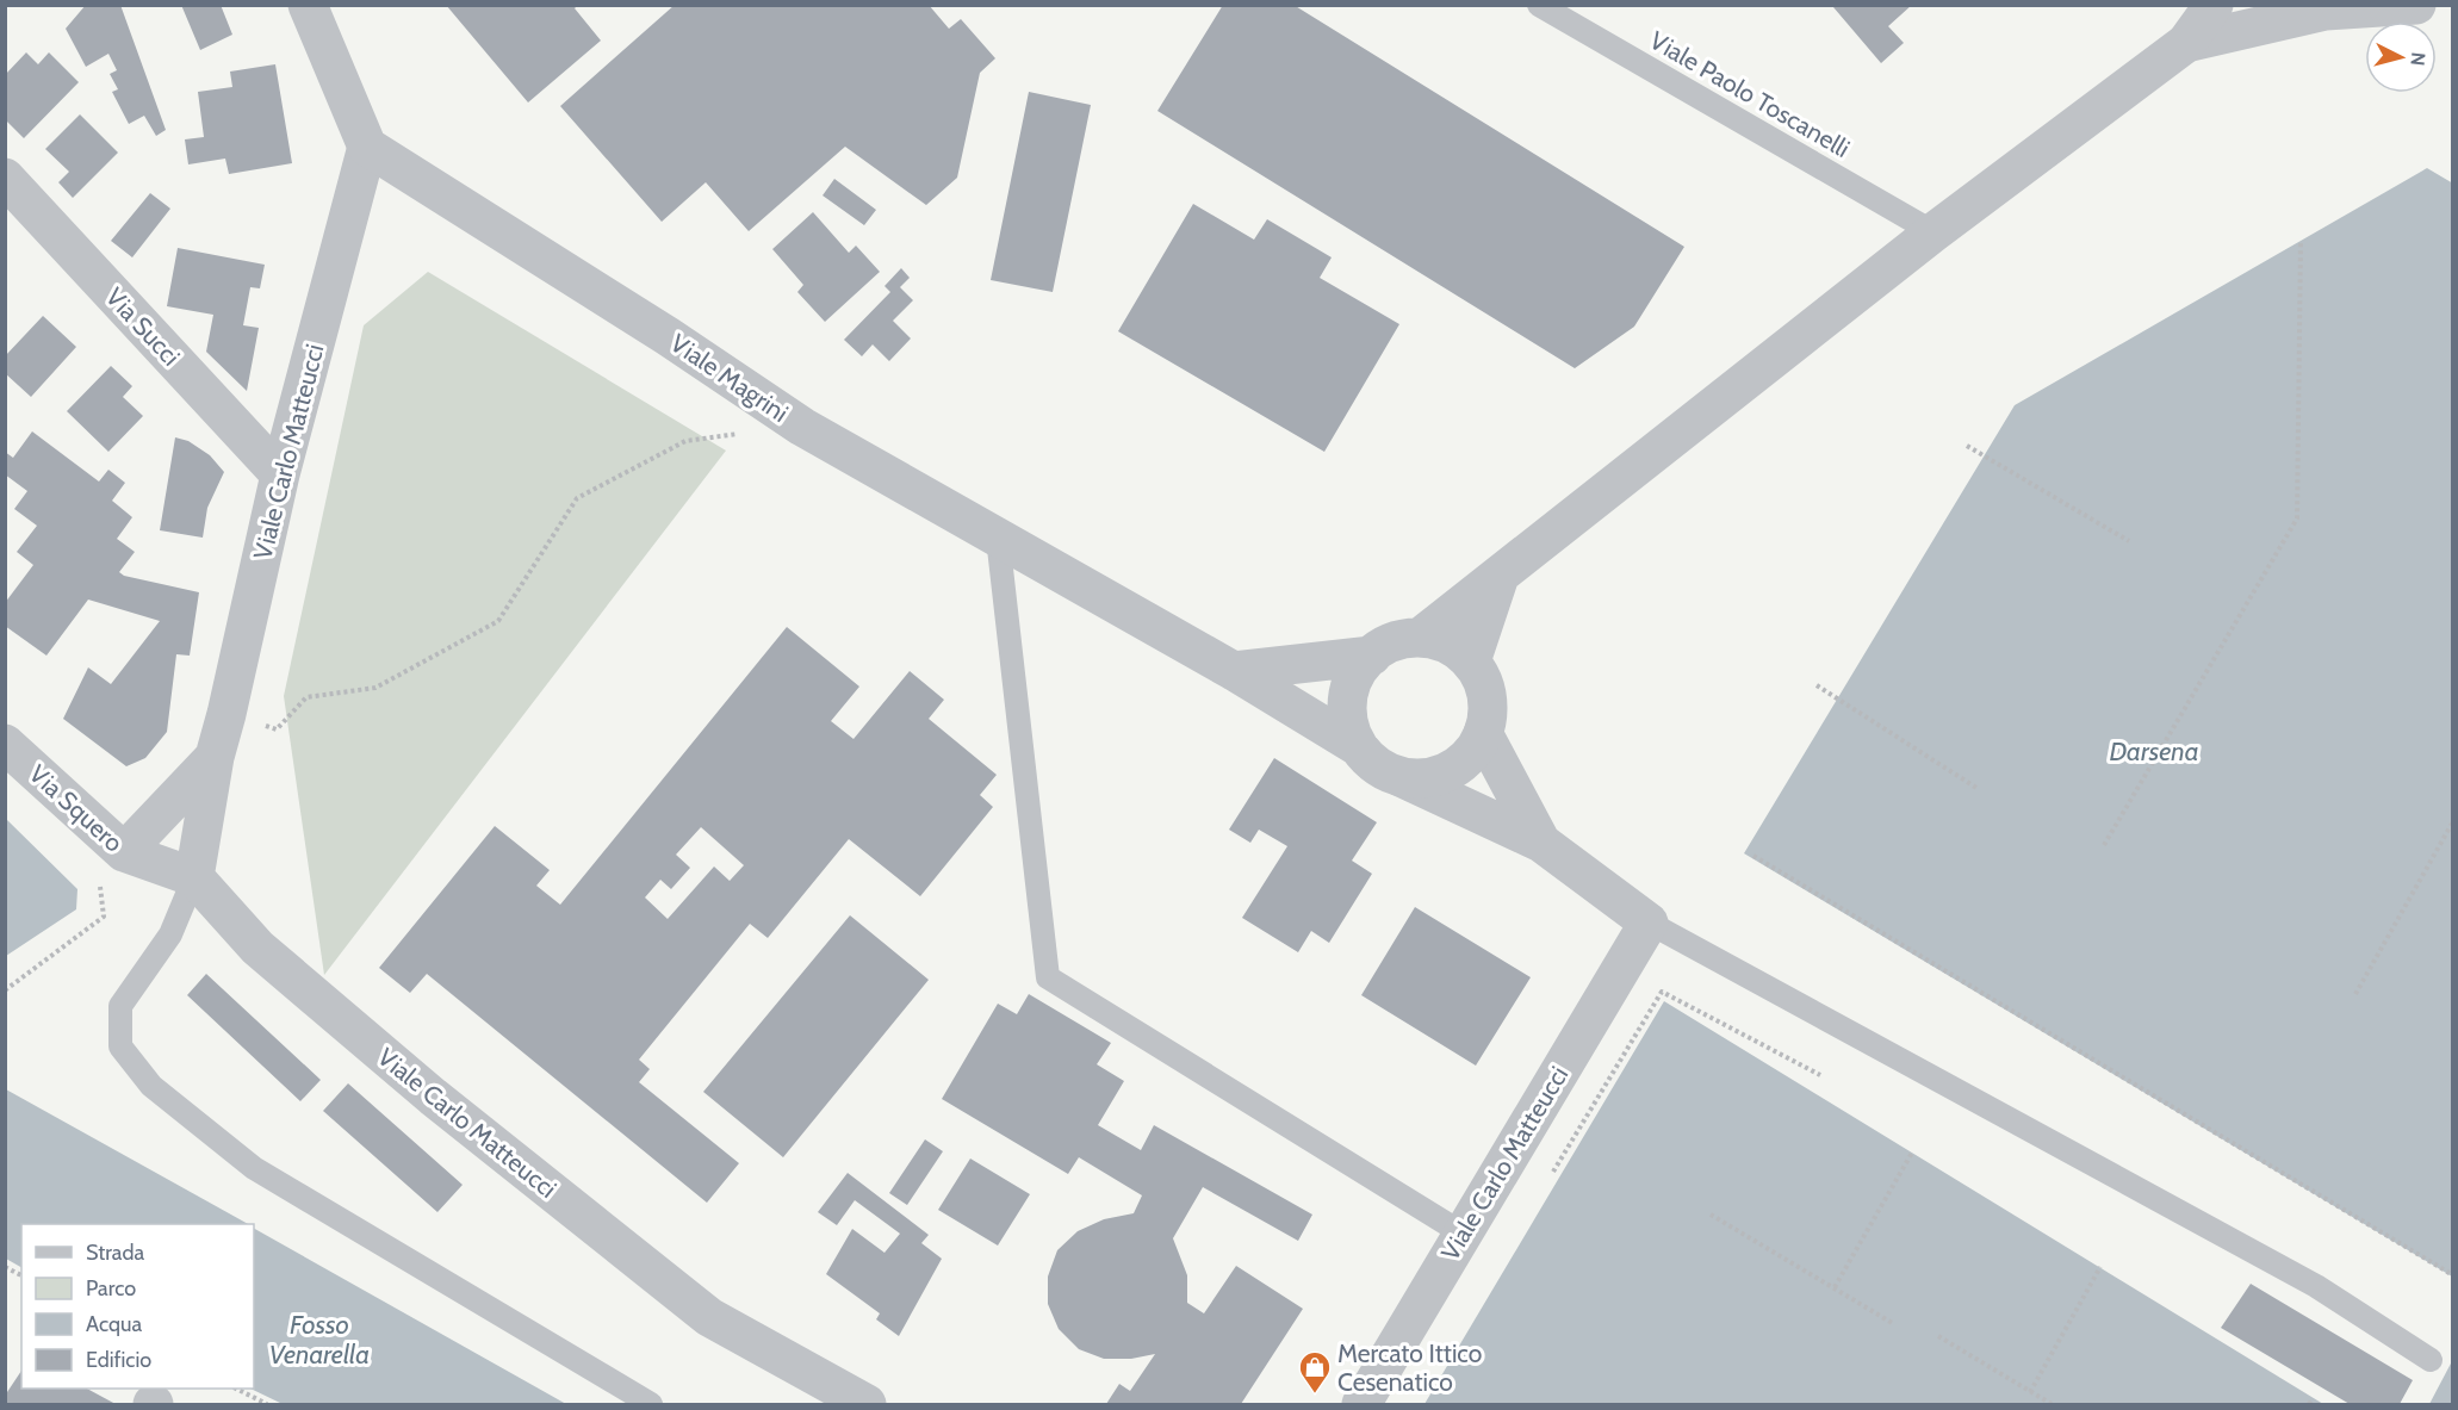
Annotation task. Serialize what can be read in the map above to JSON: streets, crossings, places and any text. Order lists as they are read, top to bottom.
{
  "streets": {
    "street": [
      "Via Succi",
      "Viale Magrini",
      "Viale Carlo Matteucci",
      "Via Squero"
    ],
    "lane": ["Viale Paolo Toscanelli"]
  },
  "crossings": [
    ["Via Succi", "Viale Carlo Matteucci"],
    ["Viale Magrini", "Viale Carlo Matteucci"],
    ["Viale Carlo Matteucci", "Via Squero"]
  ],
  "water": ["Darsena", "Fosso Venarella"],
  "places": {
    "shop": ["Mercato Ittico Cesenatico"]
  },
  "legend": [
    "Strada",
    "Parco",
    "Acqua",
    "Edificio"
  ],
  "north": "right"
}
